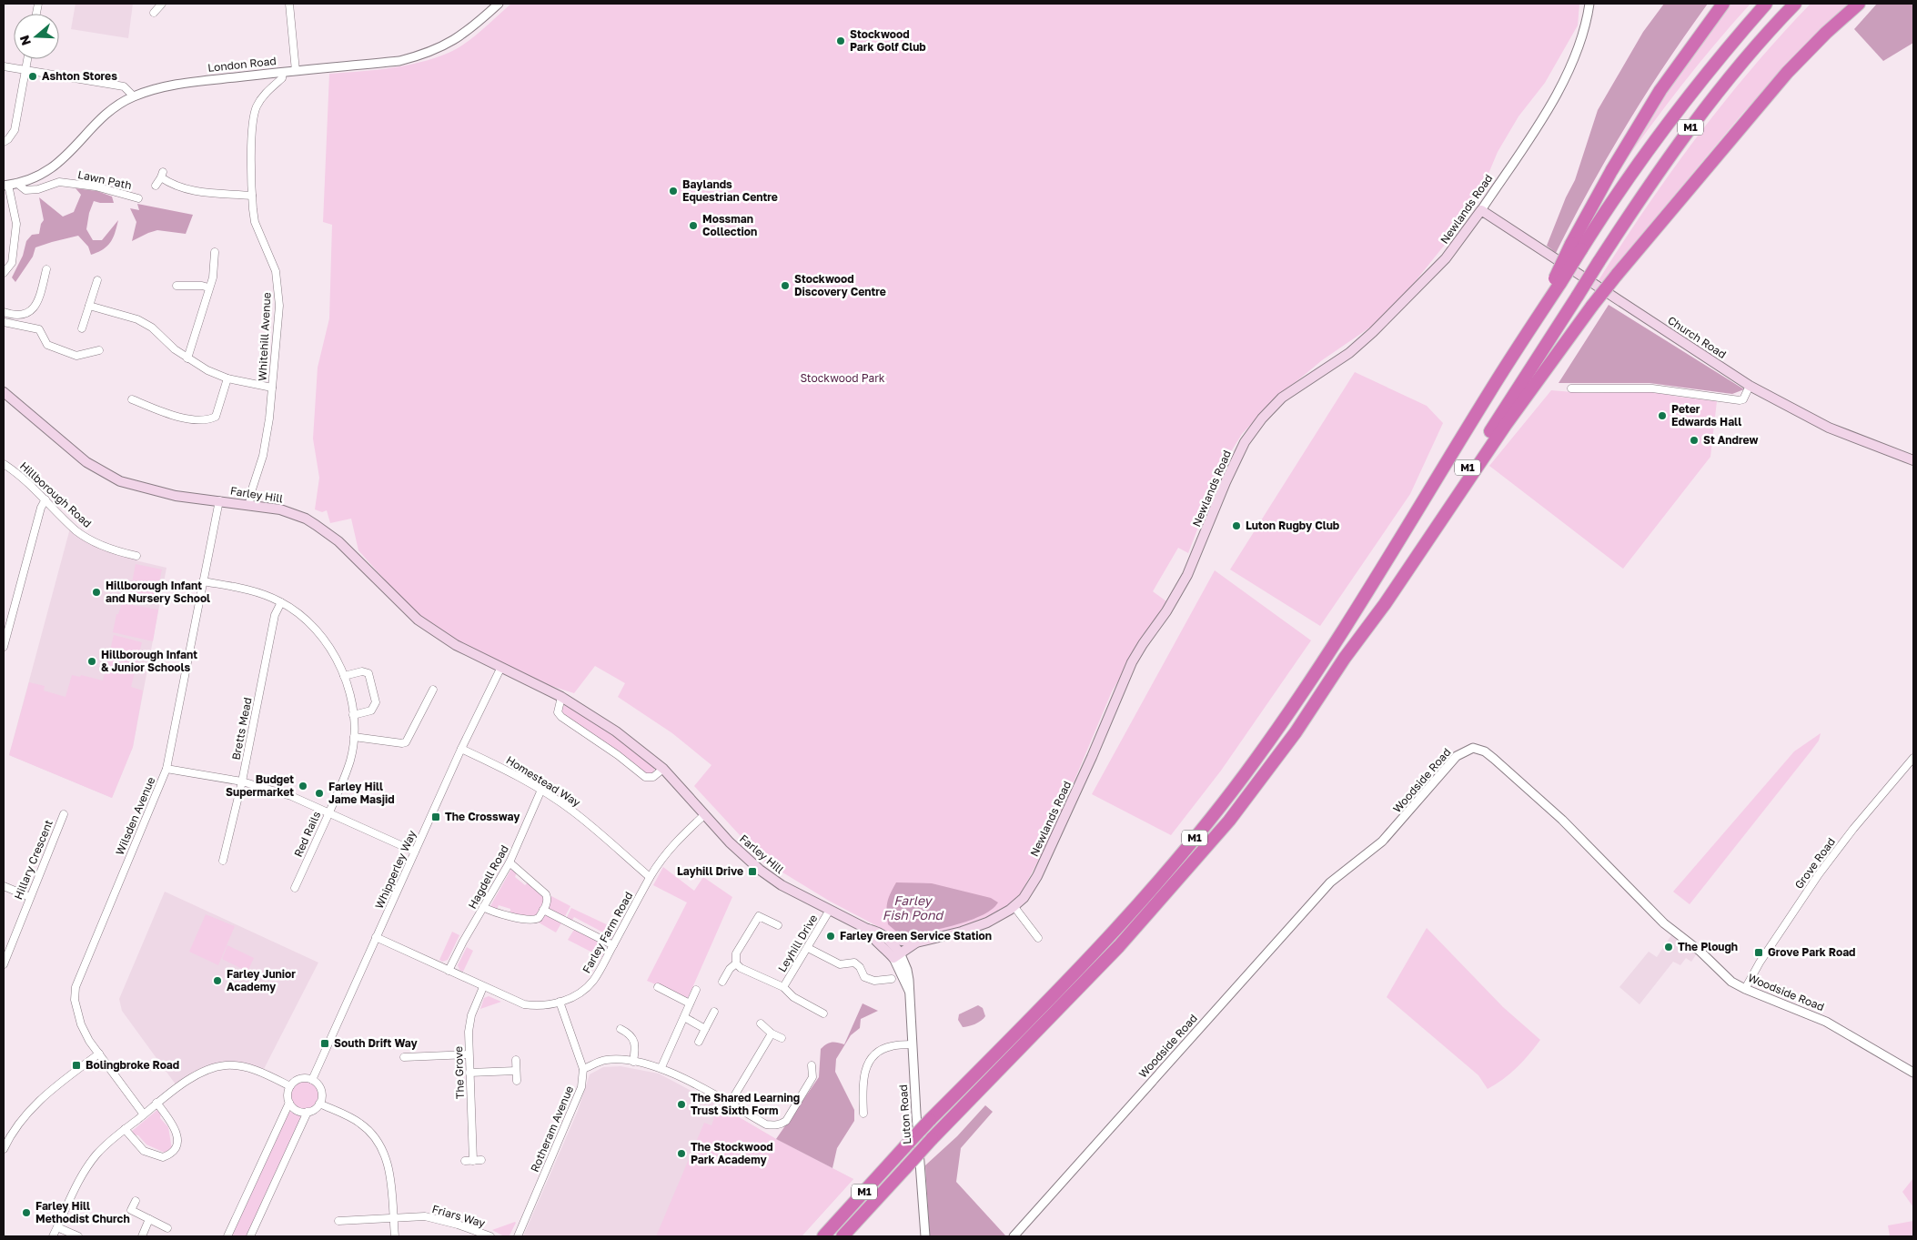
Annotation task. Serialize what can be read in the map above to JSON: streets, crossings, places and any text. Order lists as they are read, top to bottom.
{
  "streets": {
    "highway": ["M1"],
    "main road": ["Newlands Road", "Church Road", "Farley Hill"],
    "street": [
      "London Road",
      "Lawn Path",
      "Whitehill Avenue",
      "Hillborough Road",
      "Bretts Mead",
      "Woodside Road",
      "Homestead Way",
      "Wilsden Avenue",
      "Red Rails",
      "Hillary Crescent",
      "Grove Road",
      "Whipperley Way",
      "Hagdell Road",
      "Farley Farm Road",
      "Leyhill Drive",
      "The Grove",
      "Luton Road",
      "Rotheram Avenue",
      "Friars Way"
    ]
  },
  "crossings": [
    ["London Road", "Lawn Path"],
    ["London Road", "Whitehill Avenue"],
    ["Newlands Road", "Church Road"],
    ["Newlands Road", "Farley Hill"],
    ["Newlands Road", "Luton Road"],
    ["Whitehill Avenue", "Farley Hill"],
    ["Farley Hill", "Wilsden Avenue"],
    ["Farley Hill", "Whipperley Way"],
    ["Farley Hill", "Farley Farm Road"],
    ["Farley Hill", "Leyhill Drive"],
    ["Farley Hill", "Luton Road"],
    ["Bretts Mead", "Red Rails"],
    ["Woodside Road", "Grove Road"],
    ["Homestead Way", "Whipperley Way"],
    ["Homestead Way", "Hagdell Road"],
    ["Homestead Way", "Farley Farm Road"],
    ["Wilsden Avenue", "Red Rails"],
    ["Whipperley Way", "Farley Farm Road"],
    ["Hagdell Road", "Farley Farm Road"],
    ["Farley Farm Road", "The Grove"],
    ["Farley Farm Road", "Rotheram Avenue"]
  ],
  "water": ["Farley Fish Pond"],
  "parks": ["Stockwood Park"],
  "places": {
    "other": [
      "Stockwood Park Golf Club",
      "Ashton Stores",
      "Baylands Equestrian Centre",
      "Mossman Collection",
      "Stockwood Discovery Centre",
      "Peter Edwards Hall",
      "St Andrew",
      "Luton Rugby Club",
      "Hillborough Infant and Nursery School",
      "Hillborough Infant & Junior Schools",
      "Budget Supermarket",
      "Farley Hill Jame Masjid",
      "Farley Green Service Station",
      "The Plough",
      "Farley Junior Academy",
      "The Shared Learning Trust Sixth Form",
      "The Stockwood Park Academy",
      "Farley Hill Methodist Church"
    ],
    "transit": [
      "The Crossway",
      "Layhill Drive",
      "Grove Park Road",
      "South Drift Way",
      "Bolingbroke Road"
    ]
  },
  "north": "left"
}
